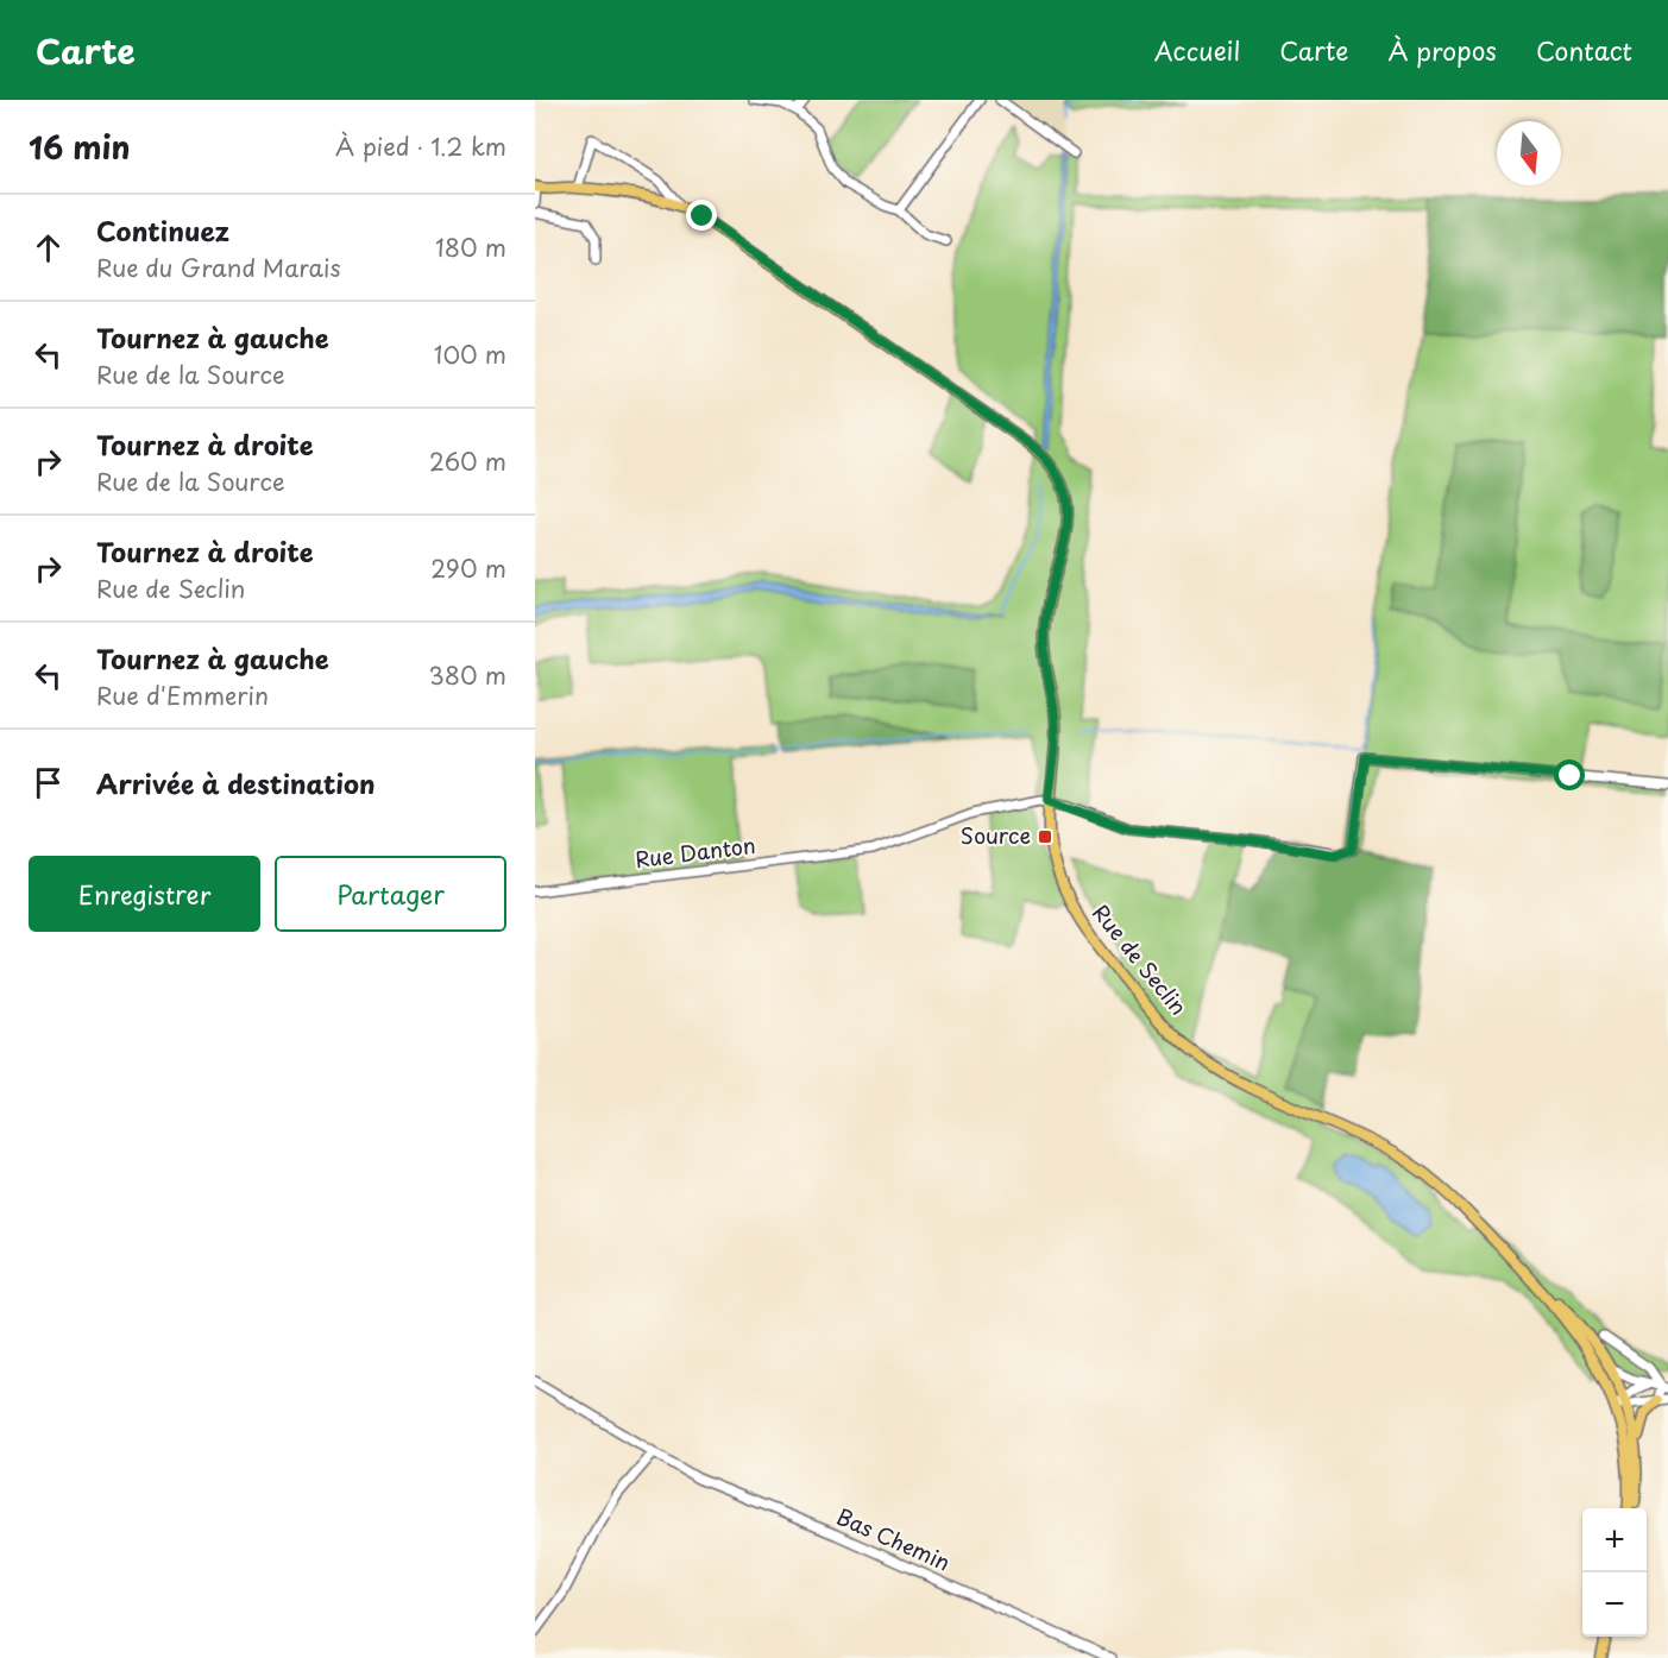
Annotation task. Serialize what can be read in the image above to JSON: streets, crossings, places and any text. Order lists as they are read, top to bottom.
{
  "streets": {
    "main road": ["Rue de Seclin"],
    "street": ["Rue Danton", "Bas Chemin"]
  },
  "crossings": [
    ["Rue Danton", "Rue de Seclin"]
  ],
  "places": {
    "transit": ["Source"]
  },
  "north": "bottom",
  "page": {
    "header": "Carte",
    "nav": [
      "Accueil",
      "Carte",
      "À propos",
      "Contact"
    ],
    "heading": ["16 min", "À pied · 1.2 km"],
    "list": [
      ["Continuez", "Rue du Grand Marais", "180 m"],
      ["Tournez à gauche", "Rue de la Source", "100 m"],
      ["Tournez à droite", "Rue de la Source", "260 m"],
      ["Tournez à droite", "Rue de Seclin", "290 m"],
      ["Tournez à gauche", "Rue d'Emmerin", "380 m"],
      "Arrivée à destination"
    ],
    "buttons": ["Enregistrer", "Partager"],
    "map_buttons": ["+", "−"]
  }
}
